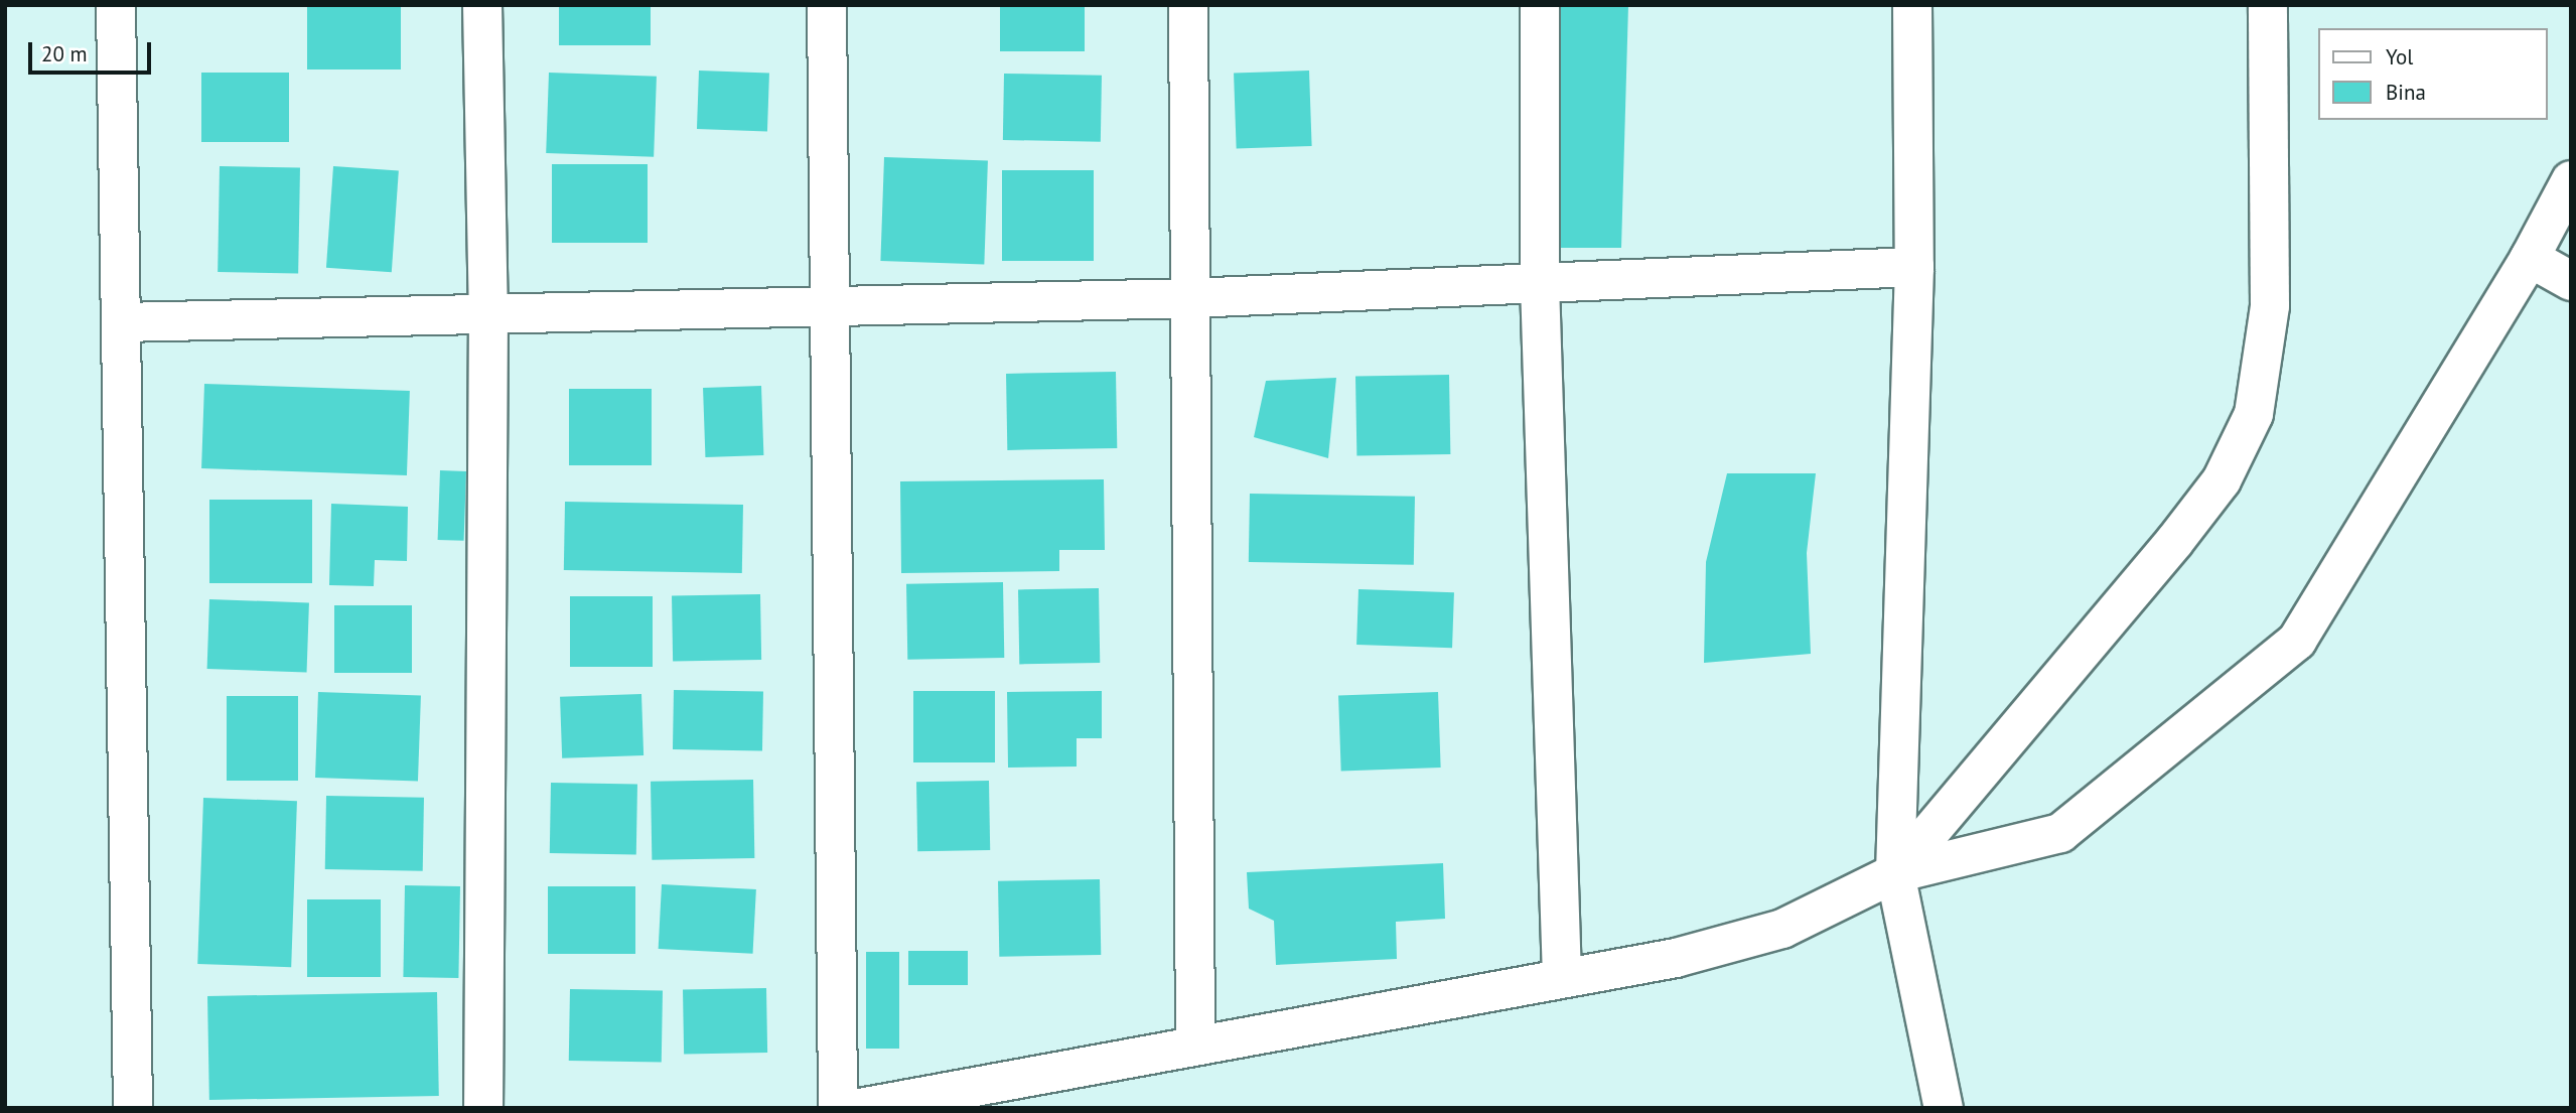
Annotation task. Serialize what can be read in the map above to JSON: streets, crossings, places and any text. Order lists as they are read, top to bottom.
{
  "legend": ["Yol", "Bina"],
  "scale_bar": "20 m"
}
